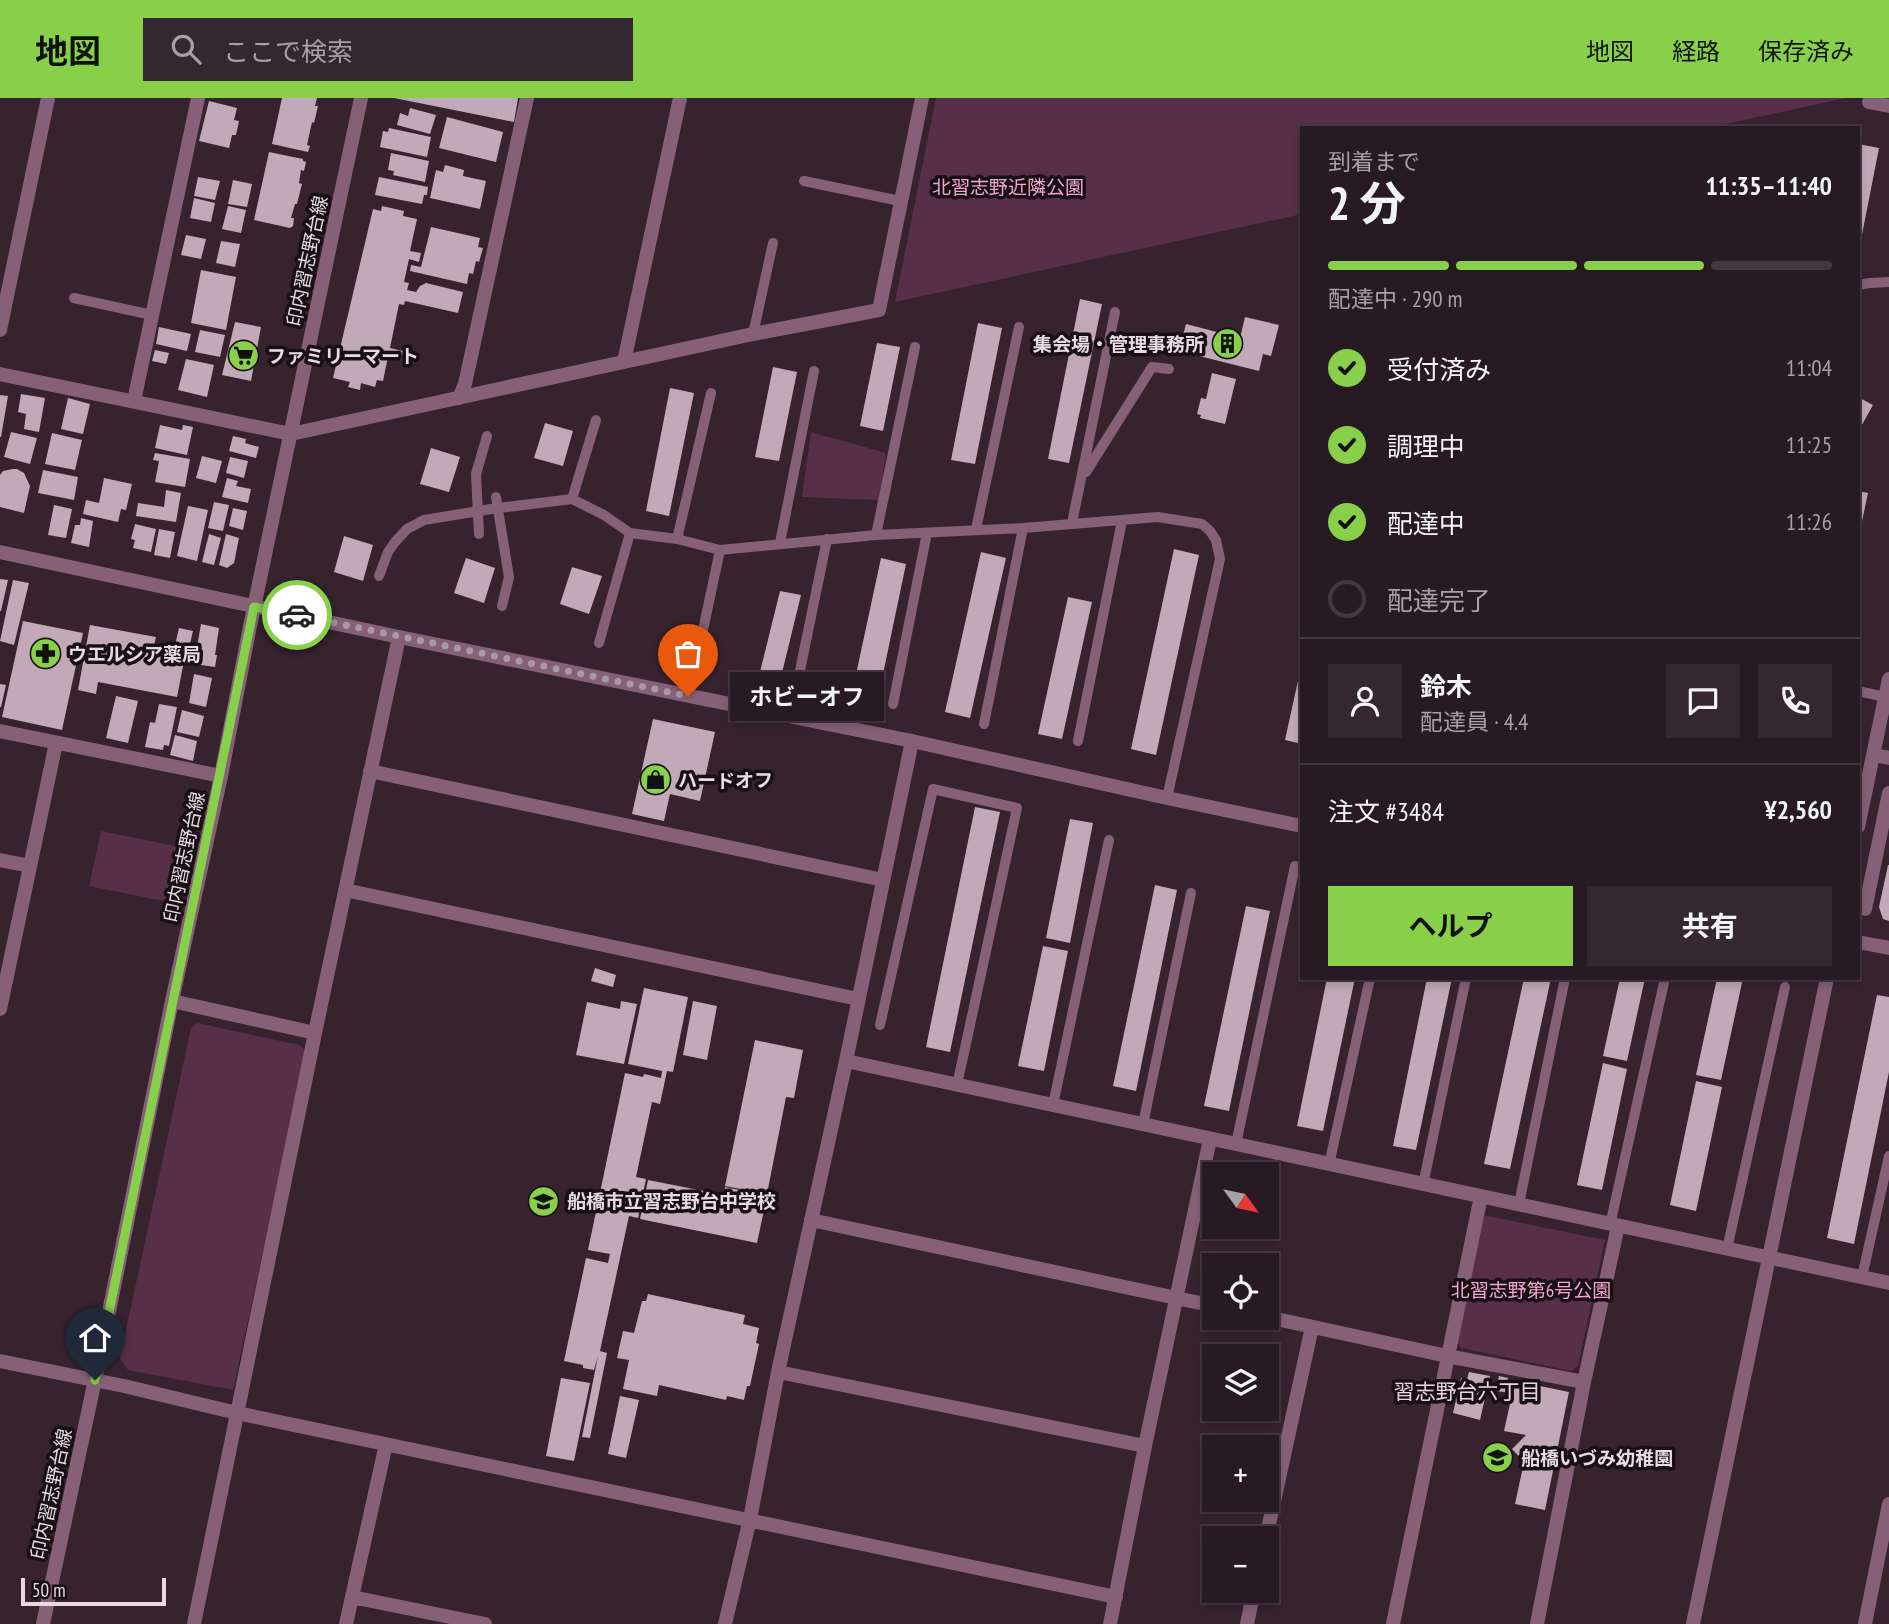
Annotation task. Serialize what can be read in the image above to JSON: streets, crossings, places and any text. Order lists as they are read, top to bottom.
{
  "streets": {
    "street": ["印内習志野台線"]
  },
  "districts": ["習志野台六丁目"],
  "parks": ["北習志野近隣公園", "北習志野第6号公園"],
  "places": {
    "building": ["集会場・管理事務所"],
    "supermarket": ["ファミリーマート"],
    "pharmacy": ["ウエルシア薬局"],
    "other": ["ホビーオフ"],
    "shop": ["ハードオフ"],
    "school or university": ["船橋市立習志野台中学校", "船橋いづみ幼稚園"]
  },
  "scale_bar": "50 m",
  "north": "bottom right",
  "page": {
    "header": "地図",
    "search": "ここで検索",
    "nav": ["地図", "経路", "保存済み"],
    "heading": ["2 分", "到着まで", "11:35–11:40"],
    "panel": [
      "鈴木",
      "配達員 · 4.4",
      "注文 #3484",
      "¥2,560"
    ],
    "bar": "配達中 · 290 m",
    "list": [
      ["受付済み", "11:04"],
      ["調理中", "11:25"],
      ["配達中", "11:26"],
      "配達完了"
    ],
    "bubble": "ホビーオフ",
    "buttons": ["ヘルプ", "共有"],
    "map_buttons": ["+", "−"],
    "scale": "50 m"
  }
}
